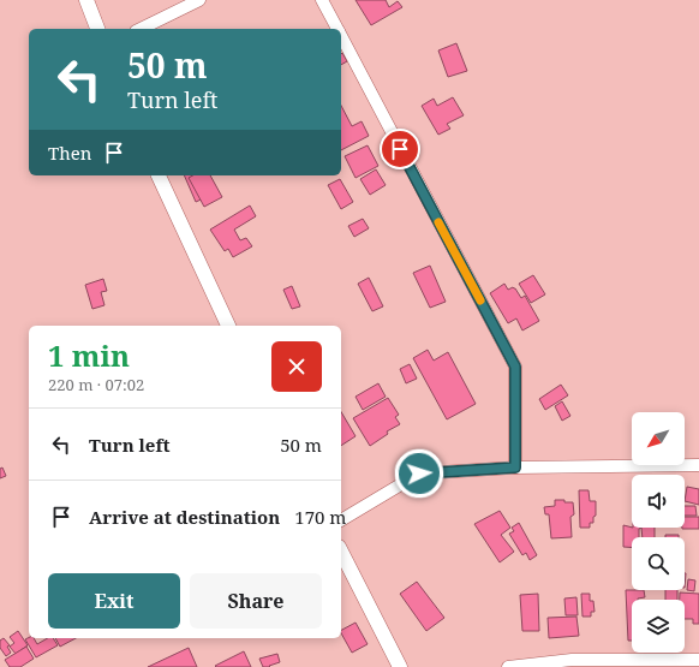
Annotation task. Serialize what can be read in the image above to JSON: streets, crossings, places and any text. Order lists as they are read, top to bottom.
{
  "north": "bottom left",
  "page": {
    "turn": ["50 m", "Turn left"],
    "then": "Then",
    "heading": ["1 min", "220 m · 07:02"],
    "list": [
      {
        "name": "Turn left",
        "value": "50 m"
      },
      {
        "name": "Arrive at destination",
        "value": "170 m"
      }
    ],
    "buttons": ["Exit", "Share"]
  }
}
